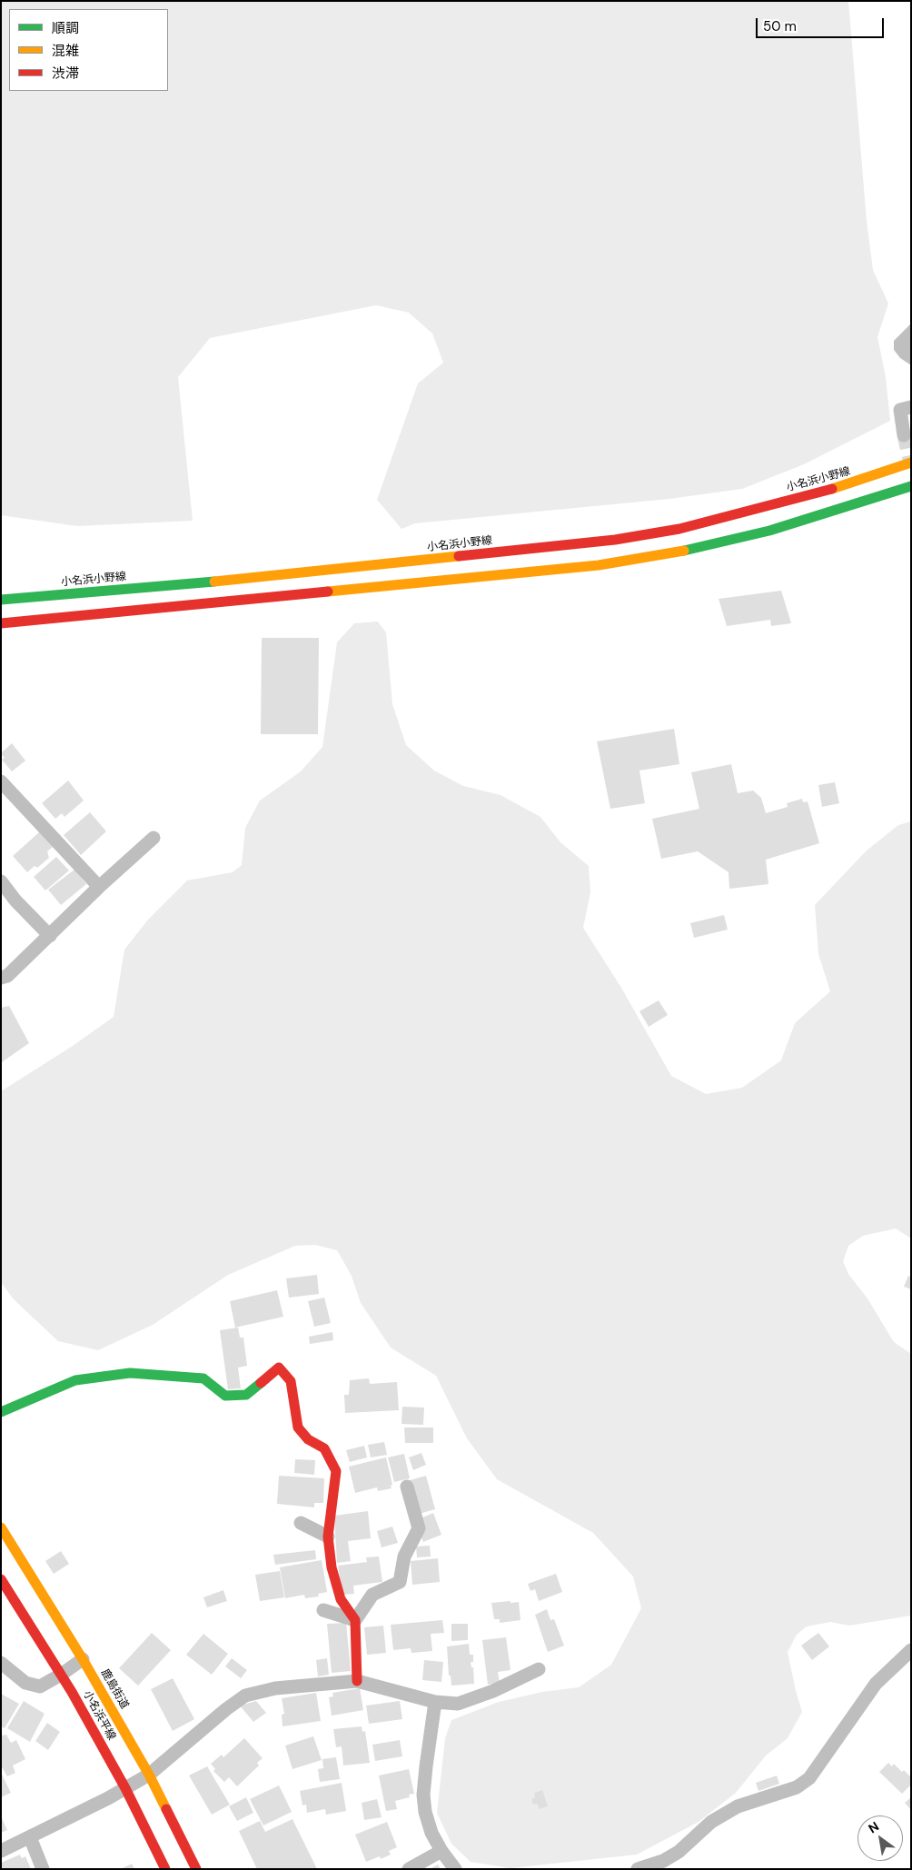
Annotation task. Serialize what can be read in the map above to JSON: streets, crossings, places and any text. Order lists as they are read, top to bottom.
{
  "streets": {
    "main road": ["小名浜小野線", "鹿島街道", "小名浜平線"]
  },
  "legend": ["順調", "混雑", "渋滞"],
  "scale_bar": "50 m",
  "north": "top left"
}
